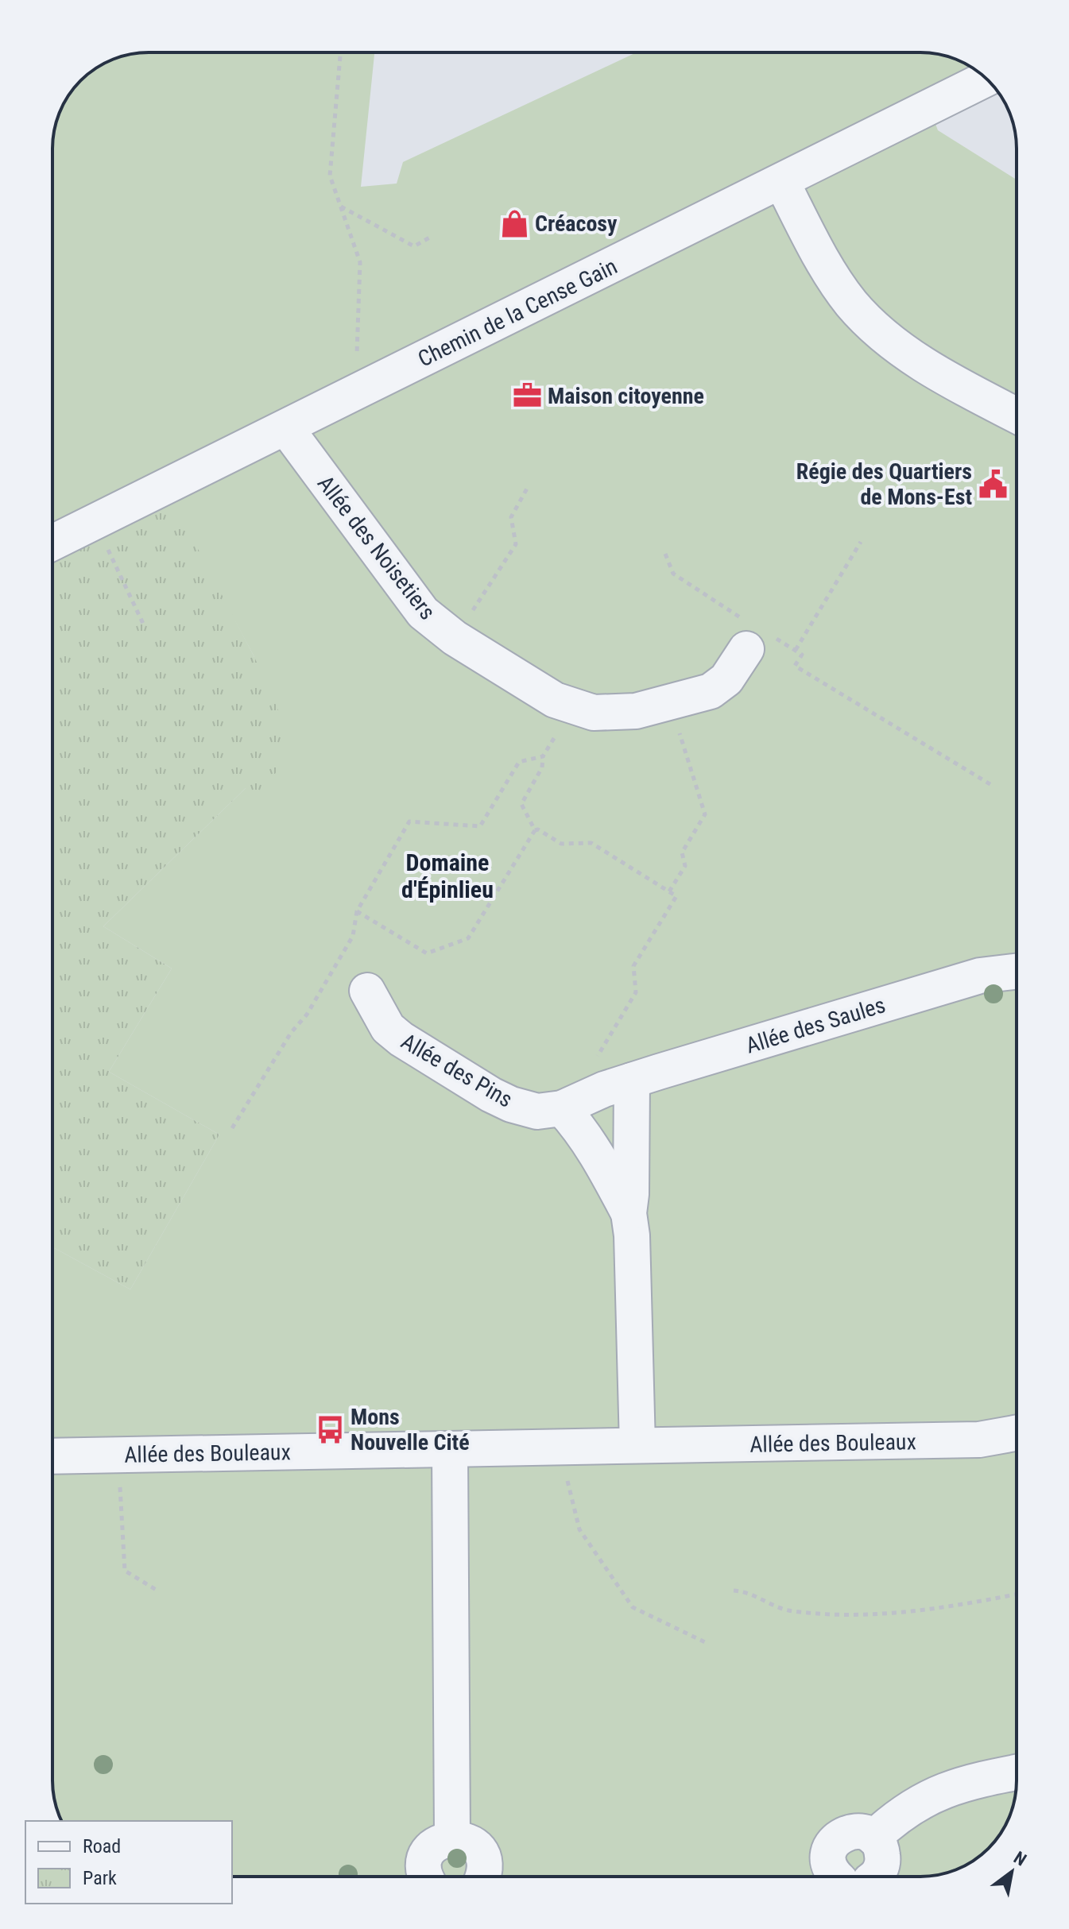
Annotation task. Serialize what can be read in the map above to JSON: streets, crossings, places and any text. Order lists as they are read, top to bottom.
{
  "streets": {
    "street": [
      "Chemin de la Cense Gain",
      "Allée des Noisetiers",
      "Allée des Saules",
      "Allée des Pins",
      "Allée des Bouleaux"
    ]
  },
  "crossings": [
    ["Chemin de la Cense Gain", "Allée des Noisetiers"],
    ["Allée des Saules", "Allée des Pins"]
  ],
  "districts": ["Domaine d'Épinlieu"],
  "places": {
    "shop": ["Créacosy"],
    "office": ["Maison citoyenne"],
    "public building": ["Régie des Quartiers de Mons-Est"],
    "bus stop": ["Mons Nouvelle Cité"]
  },
  "legend": ["Road", "Park"],
  "north": "top right"
}
